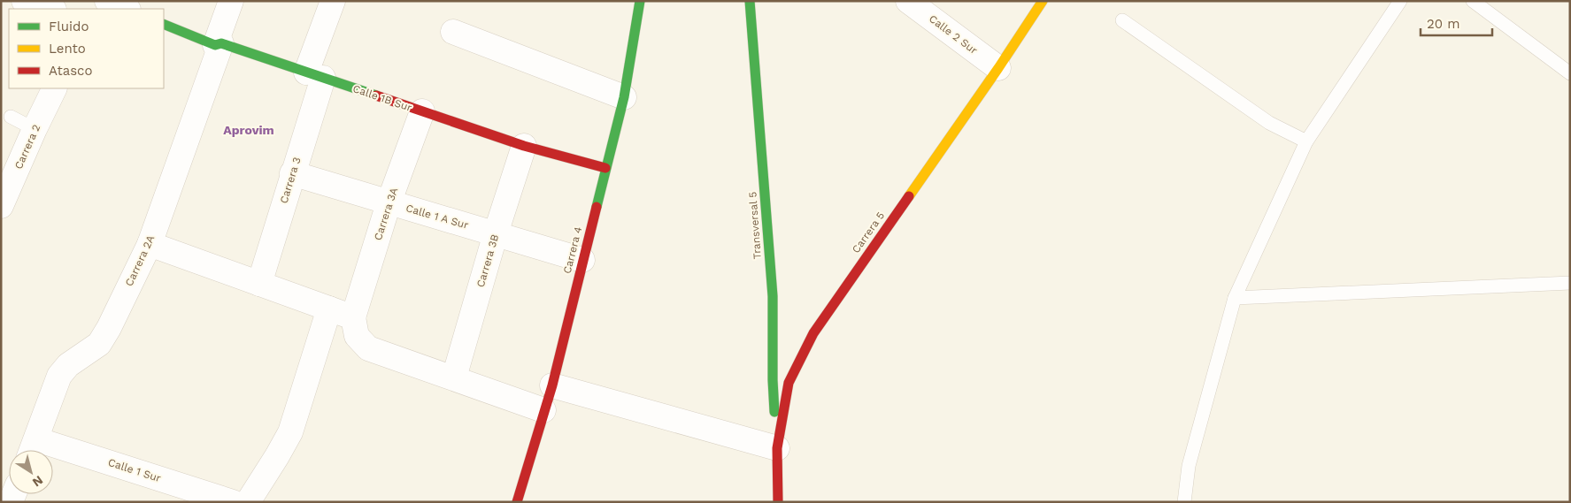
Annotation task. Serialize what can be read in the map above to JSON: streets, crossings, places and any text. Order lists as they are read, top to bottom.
{
  "streets": {
    "street": [
      "Calle 2 Sur",
      "Calle 1B Sur",
      "Carrera 2",
      "Carrera 3",
      "Carrera 3A",
      "Calle 1 A Sur",
      "Transversal 5",
      "Carrera 5",
      "Carrera 4",
      "Carrera 2A",
      "Carrera 3B",
      "Calle 1 Sur"
    ]
  },
  "crossings": [
    ["Calle 2 Sur", "Carrera 5"],
    ["Calle 1B Sur", "Carrera 3"],
    ["Calle 1B Sur", "Carrera 3A"],
    ["Calle 1B Sur", "Carrera 4"],
    ["Calle 1B Sur", "Carrera 2A"],
    ["Calle 1B Sur", "Carrera 3B"],
    ["Carrera 3", "Calle 1 A Sur"],
    ["Carrera 3A", "Calle 1 A Sur"],
    ["Calle 1 A Sur", "Carrera 4"],
    ["Calle 1 A Sur", "Carrera 3B"],
    ["Transversal 5", "Carrera 5"],
    ["Carrera 2A", "Calle 1 Sur"]
  ],
  "districts": ["Aprovim"],
  "legend": ["Fluido", "Lento", "Atasco"],
  "scale_bar": "20 m",
  "north": "bottom right"
}
